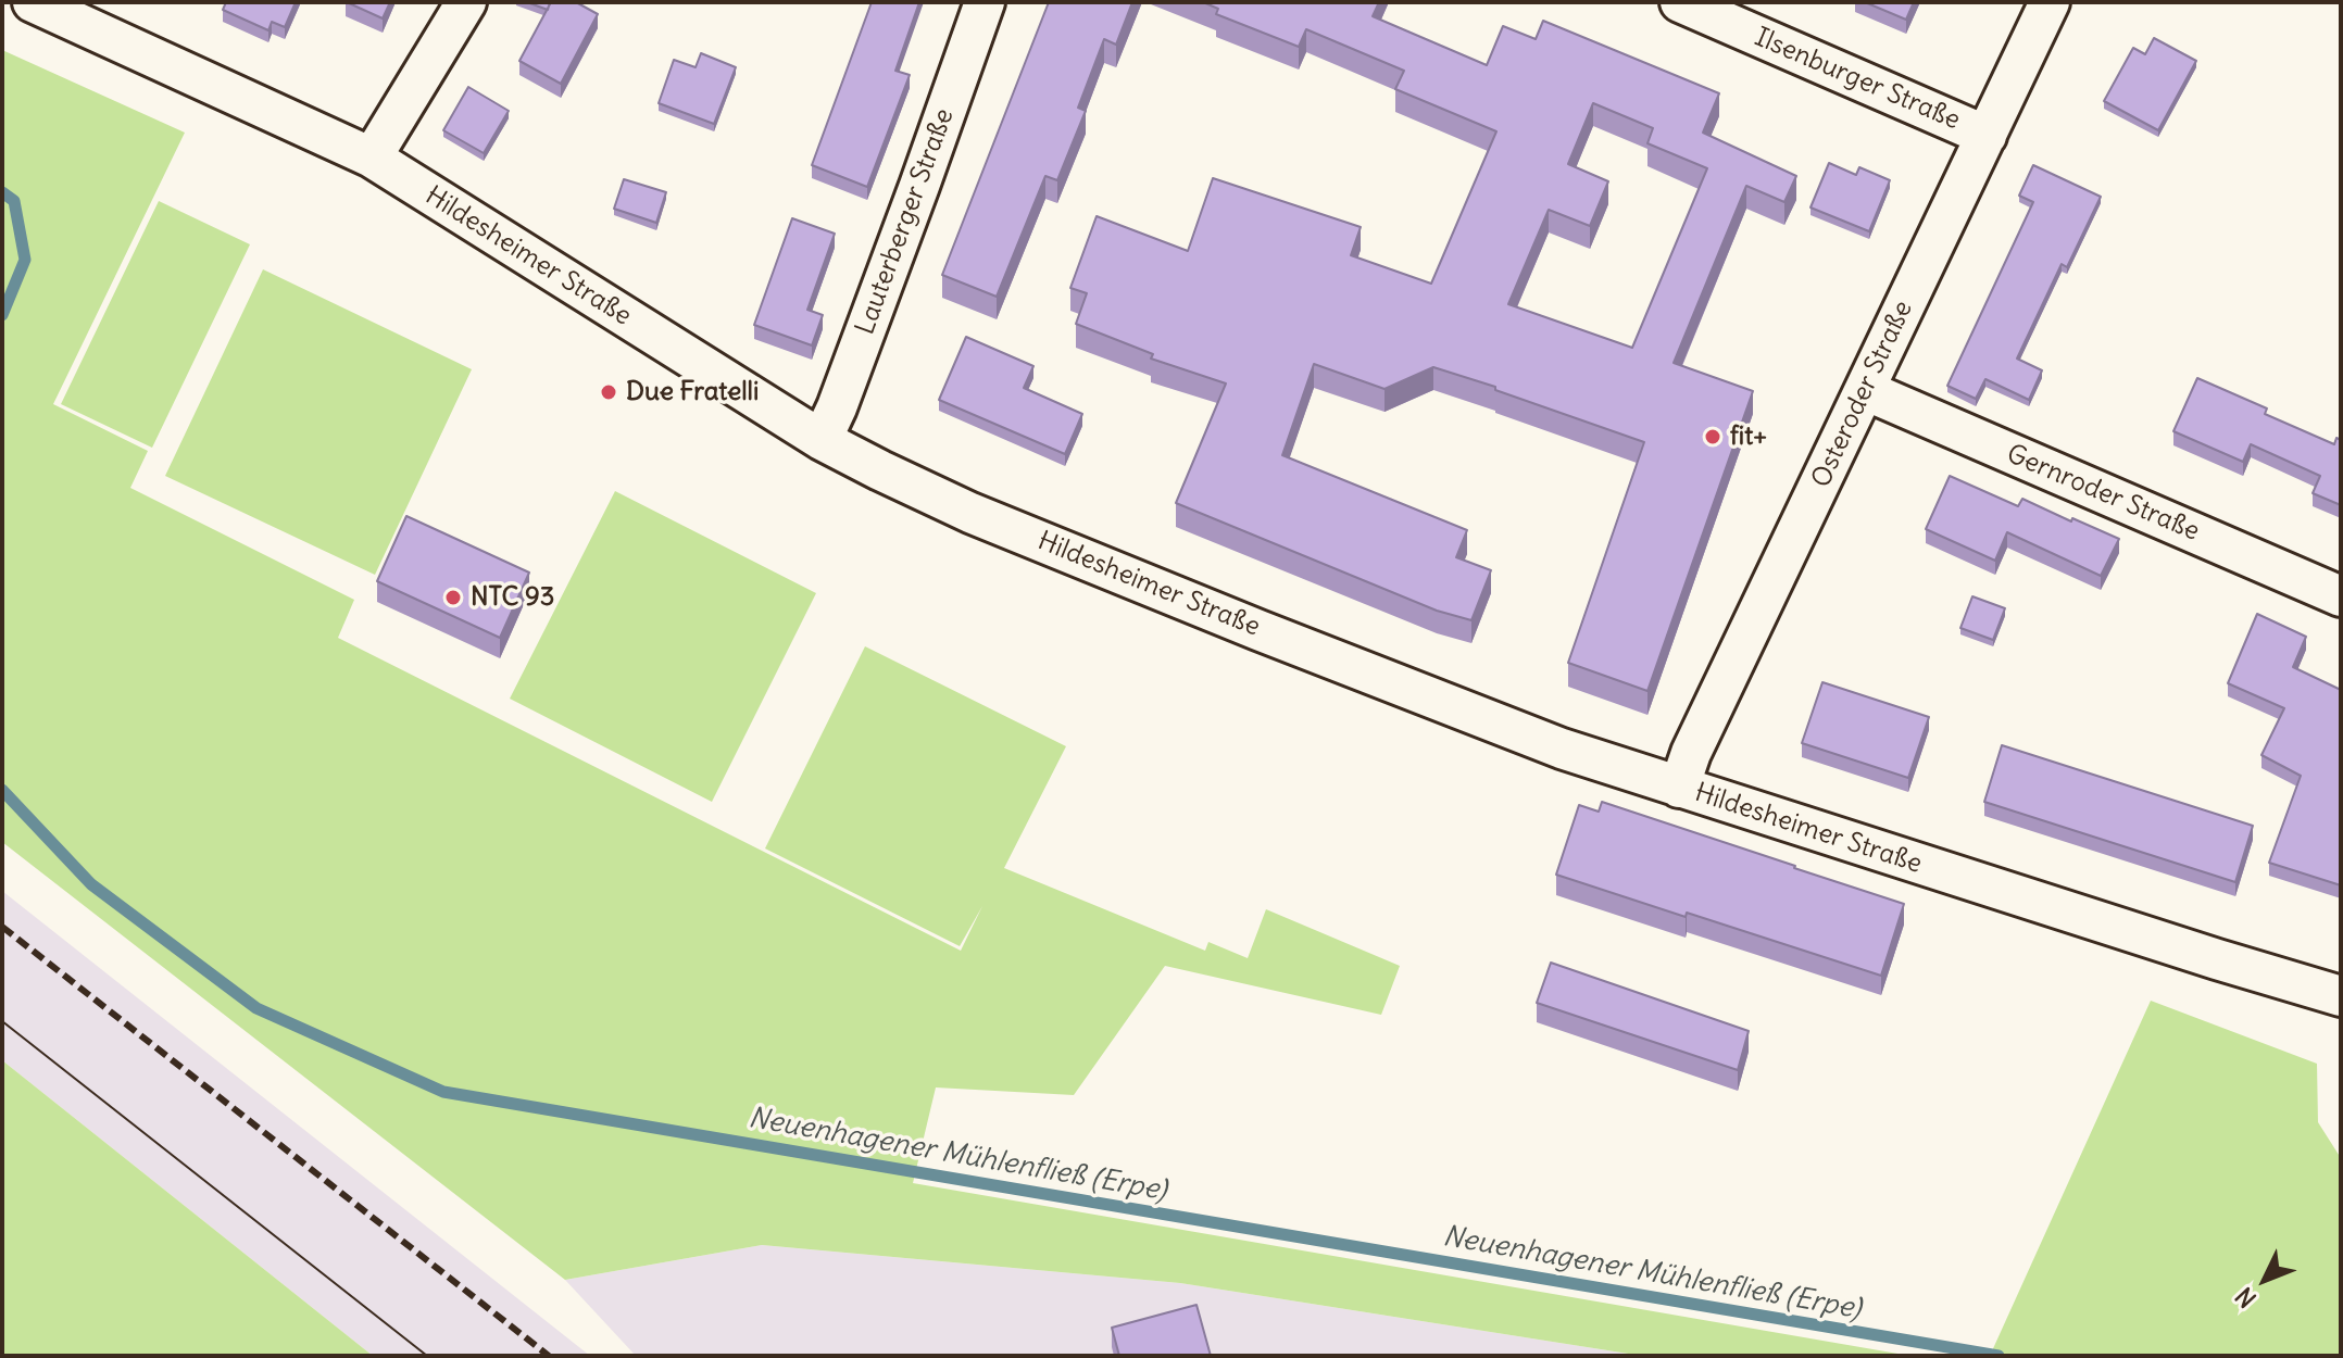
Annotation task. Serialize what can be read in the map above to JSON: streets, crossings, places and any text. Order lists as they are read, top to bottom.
{
  "streets": {
    "street": [
      "Ilsenburger Straße",
      "Lauterberger Straße",
      "Hildesheimer Straße",
      "Osteroder Straße",
      "Gernroder Straße"
    ]
  },
  "crossings": [
    ["Ilsenburger Straße", "Osteroder Straße"],
    ["Lauterberger Straße", "Hildesheimer Straße"],
    ["Hildesheimer Straße", "Osteroder Straße"],
    ["Osteroder Straße", "Gernroder Straße"]
  ],
  "water": ["Neuenhagener Mühlenfließ (Erpe)"],
  "places": ["Due Fratelli", "fit+", "NTC 93"],
  "north": "bottom left"
}
